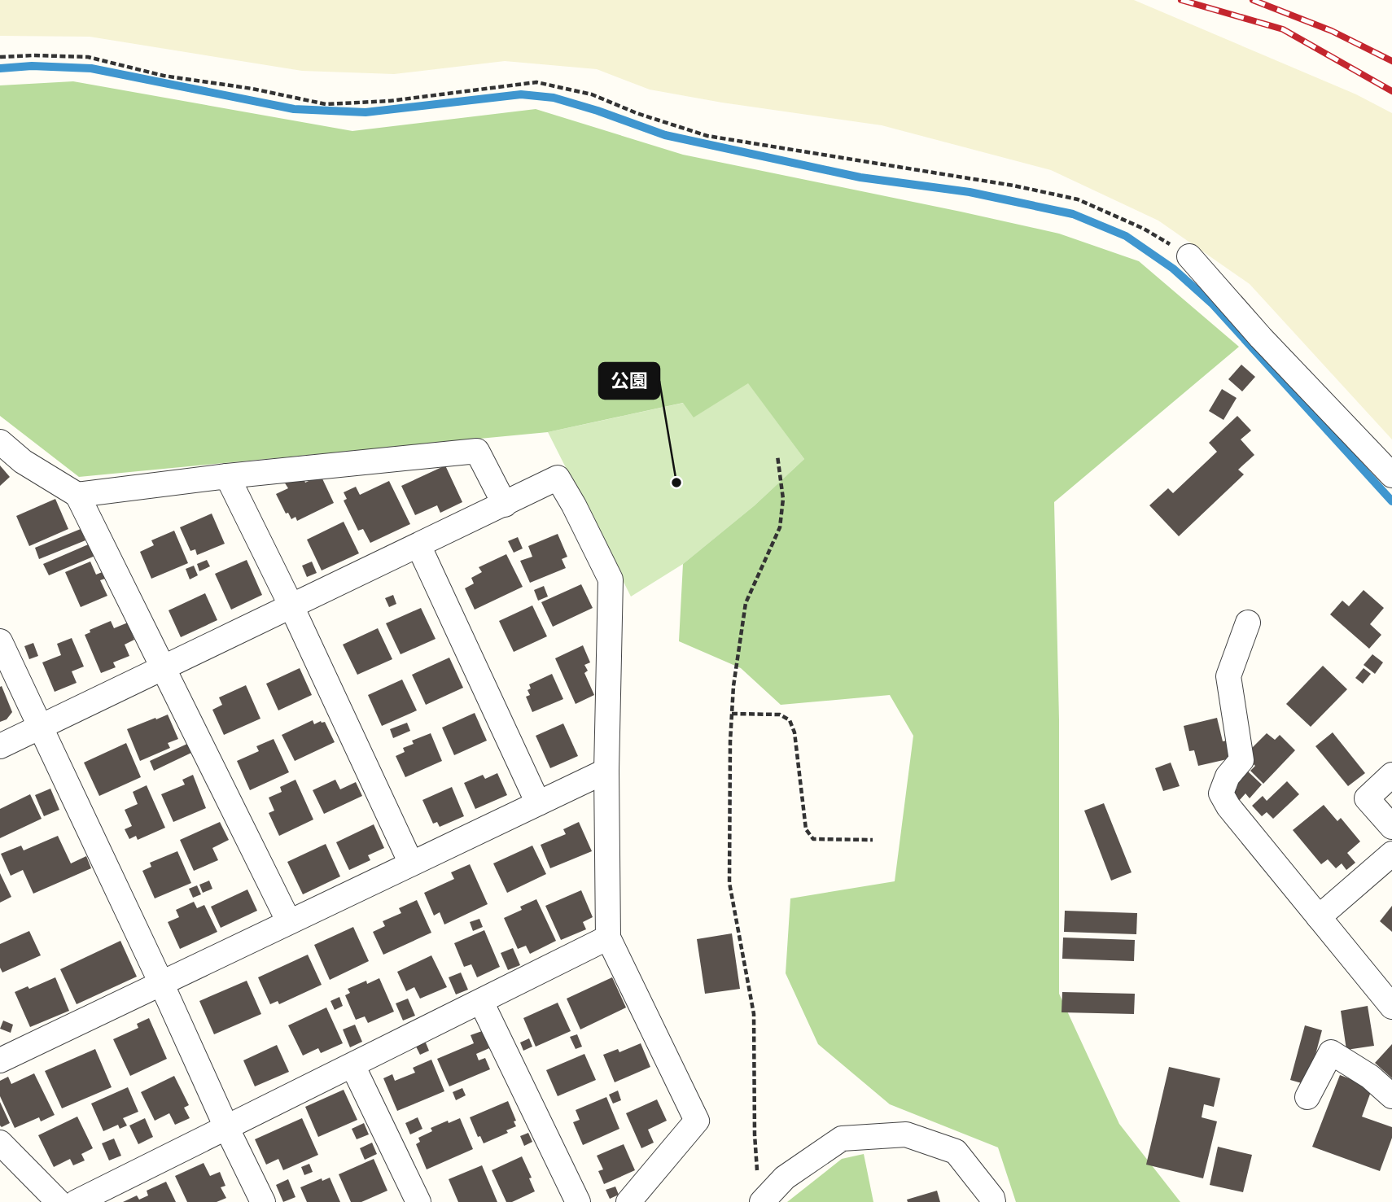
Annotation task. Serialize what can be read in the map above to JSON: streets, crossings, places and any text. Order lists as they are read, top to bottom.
{
  "places": ["公園"]
}
